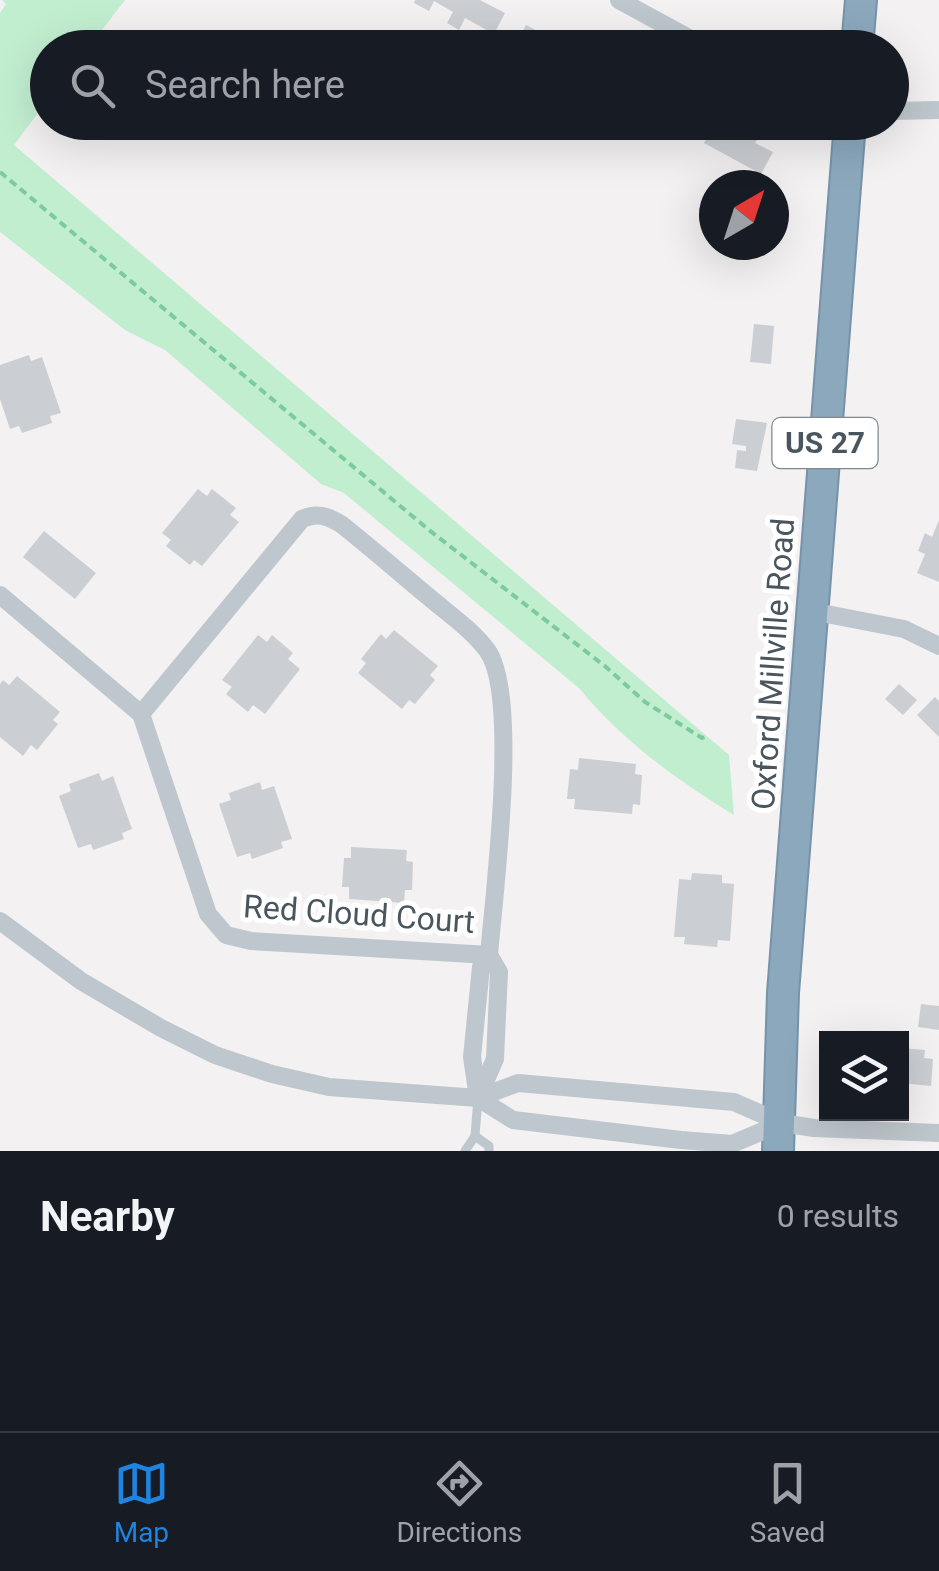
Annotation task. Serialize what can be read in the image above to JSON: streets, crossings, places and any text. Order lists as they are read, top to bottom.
{
  "streets": {
    "highway": ["US 27", "Oxford Millville Road"],
    "street": ["Red Cloud Court"]
  },
  "north": "top right",
  "page": {
    "search": "Search here",
    "heading": ["Nearby", "0 results"],
    "nav": ["Map", "Directions", "Saved"]
  }
}
